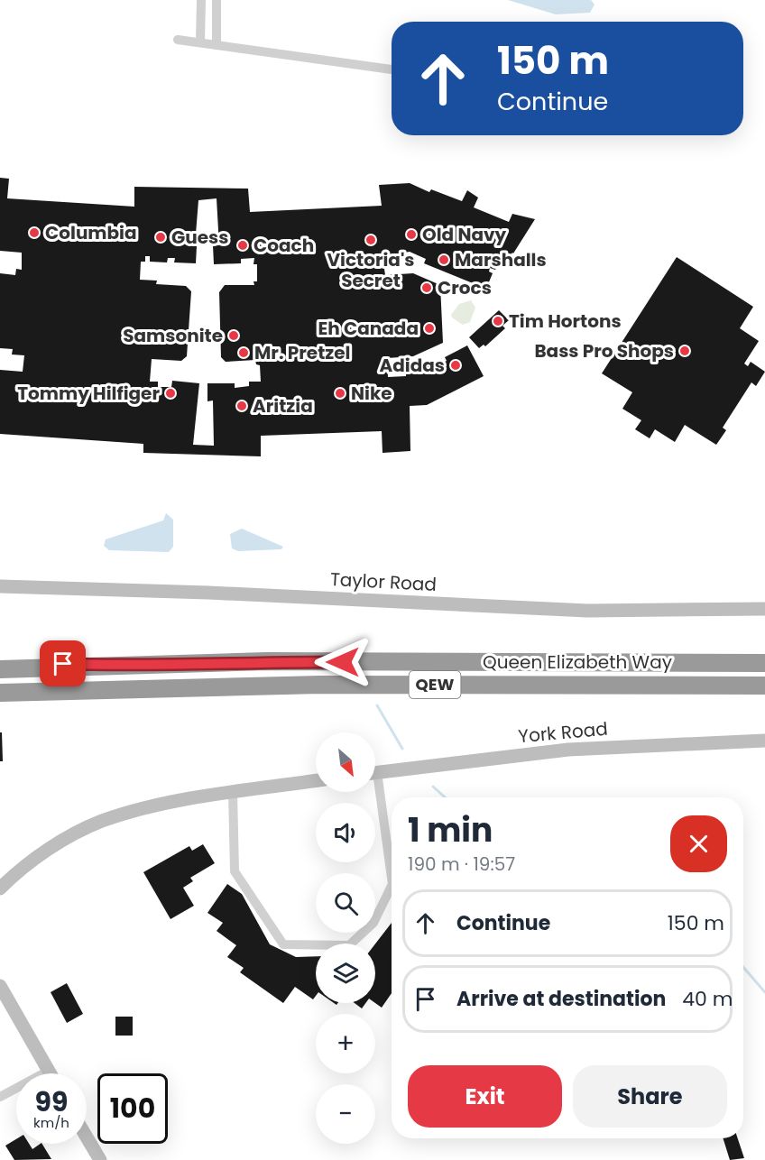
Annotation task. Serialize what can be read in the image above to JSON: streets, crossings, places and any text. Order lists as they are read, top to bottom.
{
  "streets": {
    "highway": ["Queen Elizabeth Way", "QEW"],
    "main road": ["Taylor Road", "York Road"]
  },
  "places": [
    "Columbia",
    "Old Navy",
    "Guess",
    "Victoria's Secret",
    "Coach",
    "Marshalls",
    "Crocs",
    "Tim Hortons",
    "Eh Canada",
    "Samsonite",
    "Bass Pro Shops",
    "Mr. Pretzel",
    "Adidas",
    "Tommy Hilfiger",
    "Nike",
    "Aritzia"
  ],
  "north": "bottom right",
  "page": {
    "turn": ["150 m", "Continue"],
    "map_buttons": ["+", "−"],
    "heading": ["1 min", "190 m · 19:57"],
    "list": [
      {
        "name": "Continue",
        "value": "150 m"
      },
      {
        "name": "Arrive at destination",
        "value": "40 m"
      }
    ],
    "buttons": ["Exit", "Share"],
    "speed": "99 km/h",
    "limit": "100"
  }
}
